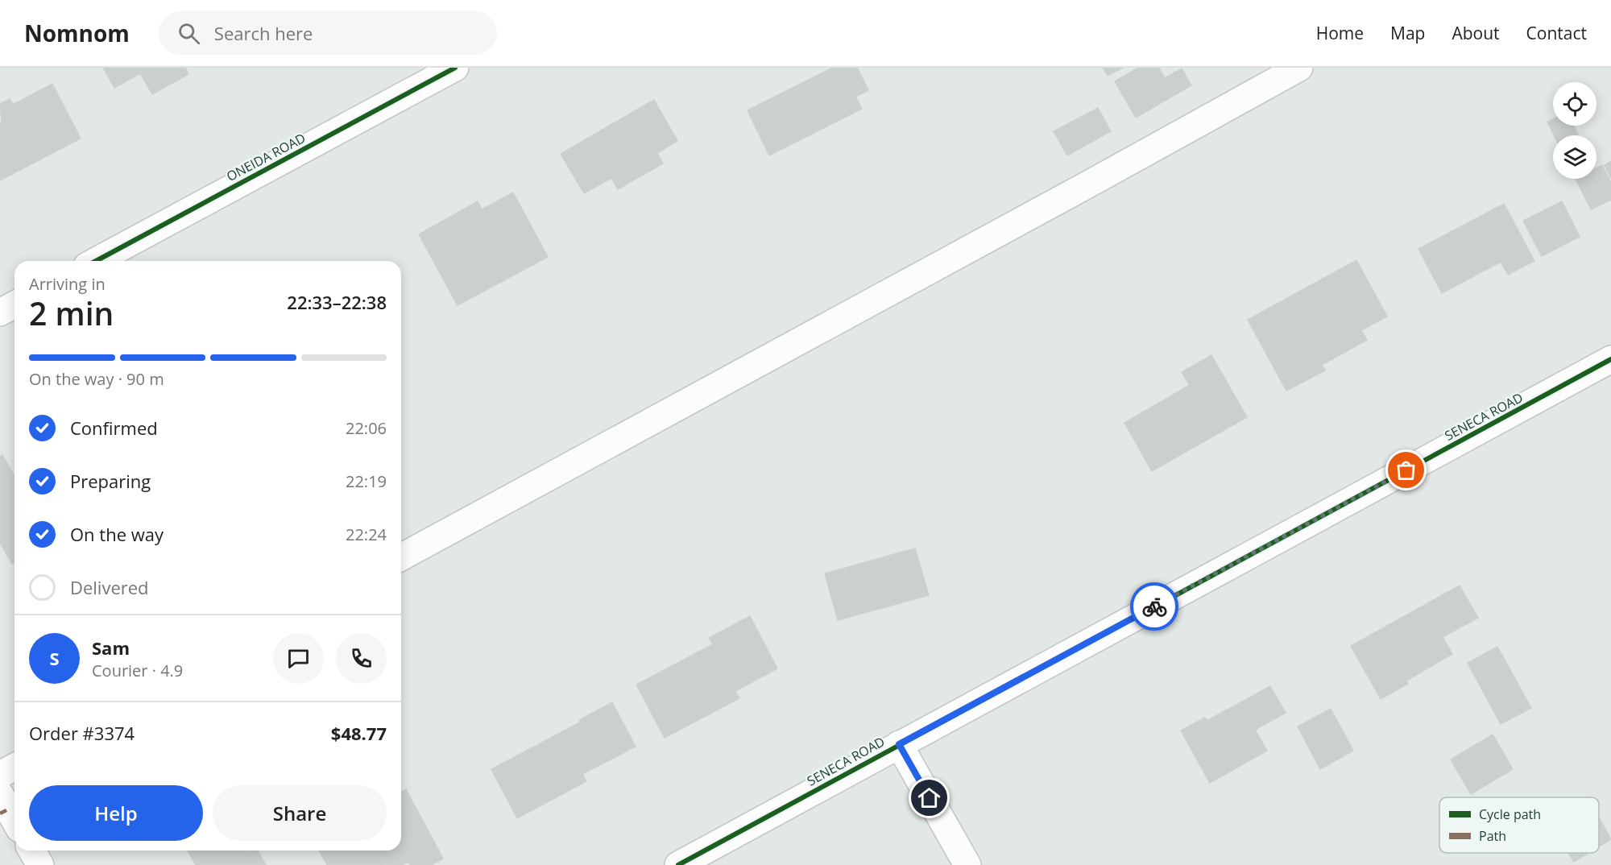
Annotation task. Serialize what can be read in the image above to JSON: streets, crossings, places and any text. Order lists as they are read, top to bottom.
{
  "streets": {
    "street": ["ONEIDA ROAD", "SENECA ROAD"]
  },
  "legend": ["Cycle path", "Path"],
  "page": {
    "header": "Nomnom",
    "search": "Search here",
    "nav": [
      "Home",
      "Map",
      "About",
      "Contact"
    ],
    "heading": ["2 min", "Arriving in", "22:33–22:38"],
    "panel": [
      "Sam",
      "Courier · 4.9",
      "Order #3374",
      "$48.77"
    ],
    "bar": "On the way · 90 m",
    "list": [
      ["Confirmed", "22:06"],
      ["Preparing", "22:19"],
      ["On the way", "22:24"],
      "Delivered"
    ],
    "round": "S",
    "buttons": ["Help", "Share"]
  }
}
